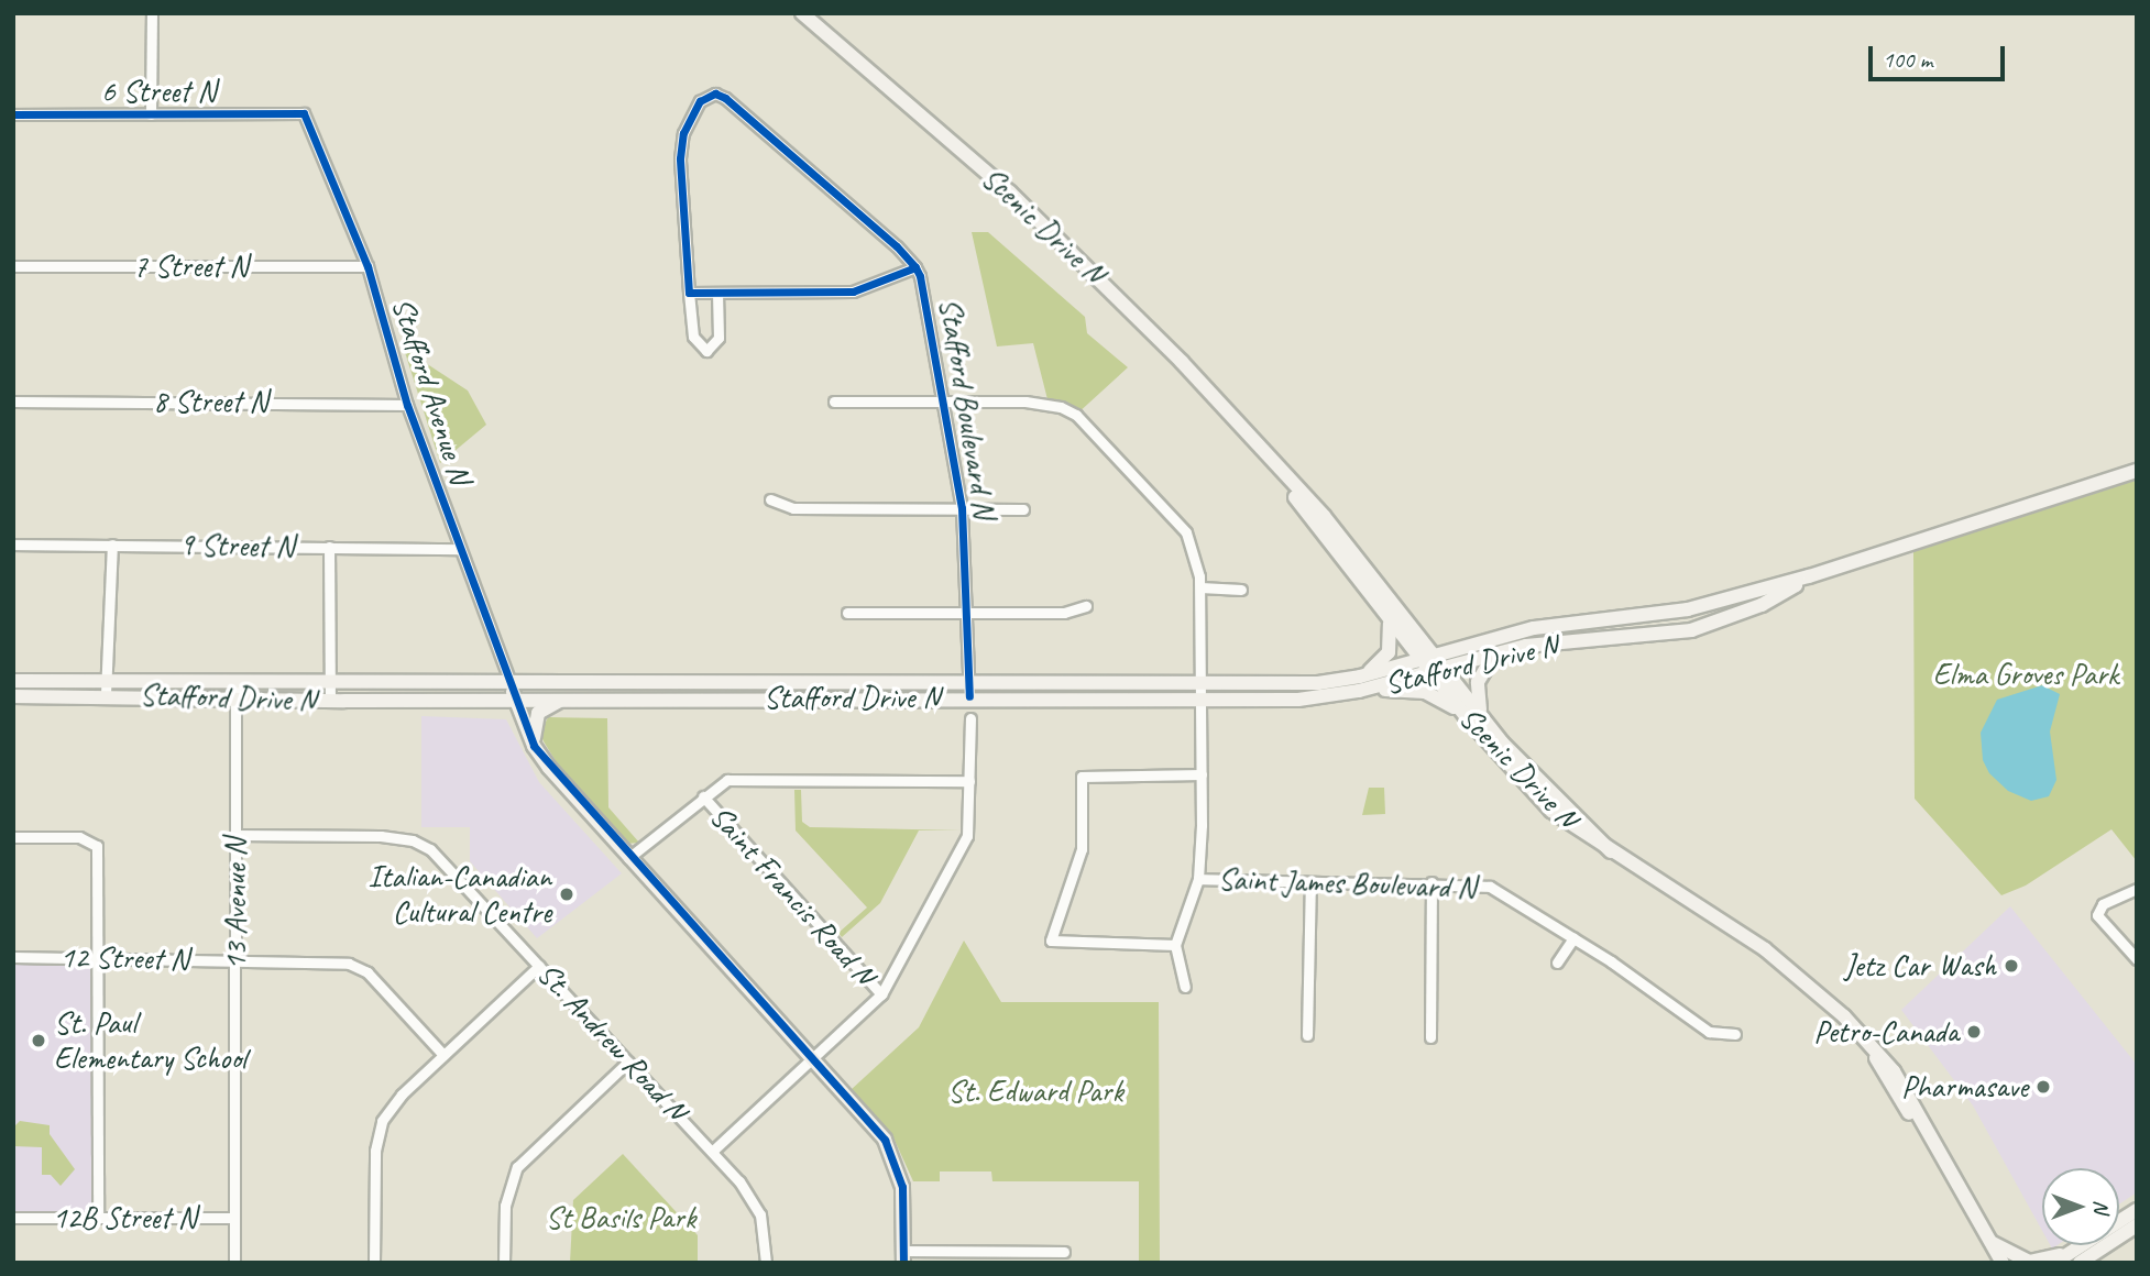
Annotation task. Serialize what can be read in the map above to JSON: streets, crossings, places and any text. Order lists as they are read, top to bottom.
{
  "streets": {
    "main road": ["Scenic Drive N", "Stafford Drive N"],
    "street": [
      "6 Street N",
      "7 Street N",
      "Stafford Avenue N",
      "8 Street N",
      "Stafford Boulevard N",
      "9 Street N",
      "Saint James Boulevard N",
      "Saint Francis Road N",
      "13 Avenue N",
      "12 Street N",
      "St. Andrew Road N",
      "12B Street N"
    ]
  },
  "crossings": [
    ["6 Street N", "Stafford Avenue N"],
    ["Scenic Drive N", "Stafford Drive N"],
    ["7 Street N", "Stafford Avenue N"],
    ["Stafford Avenue N", "8 Street N"],
    ["Stafford Avenue N", "9 Street N"],
    ["Stafford Avenue N", "Stafford Drive N"],
    ["Stafford Boulevard N", "Stafford Drive N"],
    ["Stafford Boulevard N", "Saint James Boulevard N"],
    ["Stafford Drive N", "Saint James Boulevard N"],
    ["Stafford Drive N", "13 Avenue N"],
    ["13 Avenue N", "12 Street N"],
    ["13 Avenue N", "St. Andrew Road N"],
    ["13 Avenue N", "12B Street N"]
  ],
  "parks": ["Elma Groves Park", "St. Edward Park", "St Basils Park"],
  "places": [
    "Italian-Canadian Cultural Centre",
    "Jetz Car Wash",
    "Petro-Canada",
    "St. Paul Elementary School",
    "Pharmasave"
  ],
  "scale_bar": "100 m",
  "north": "right"
}
